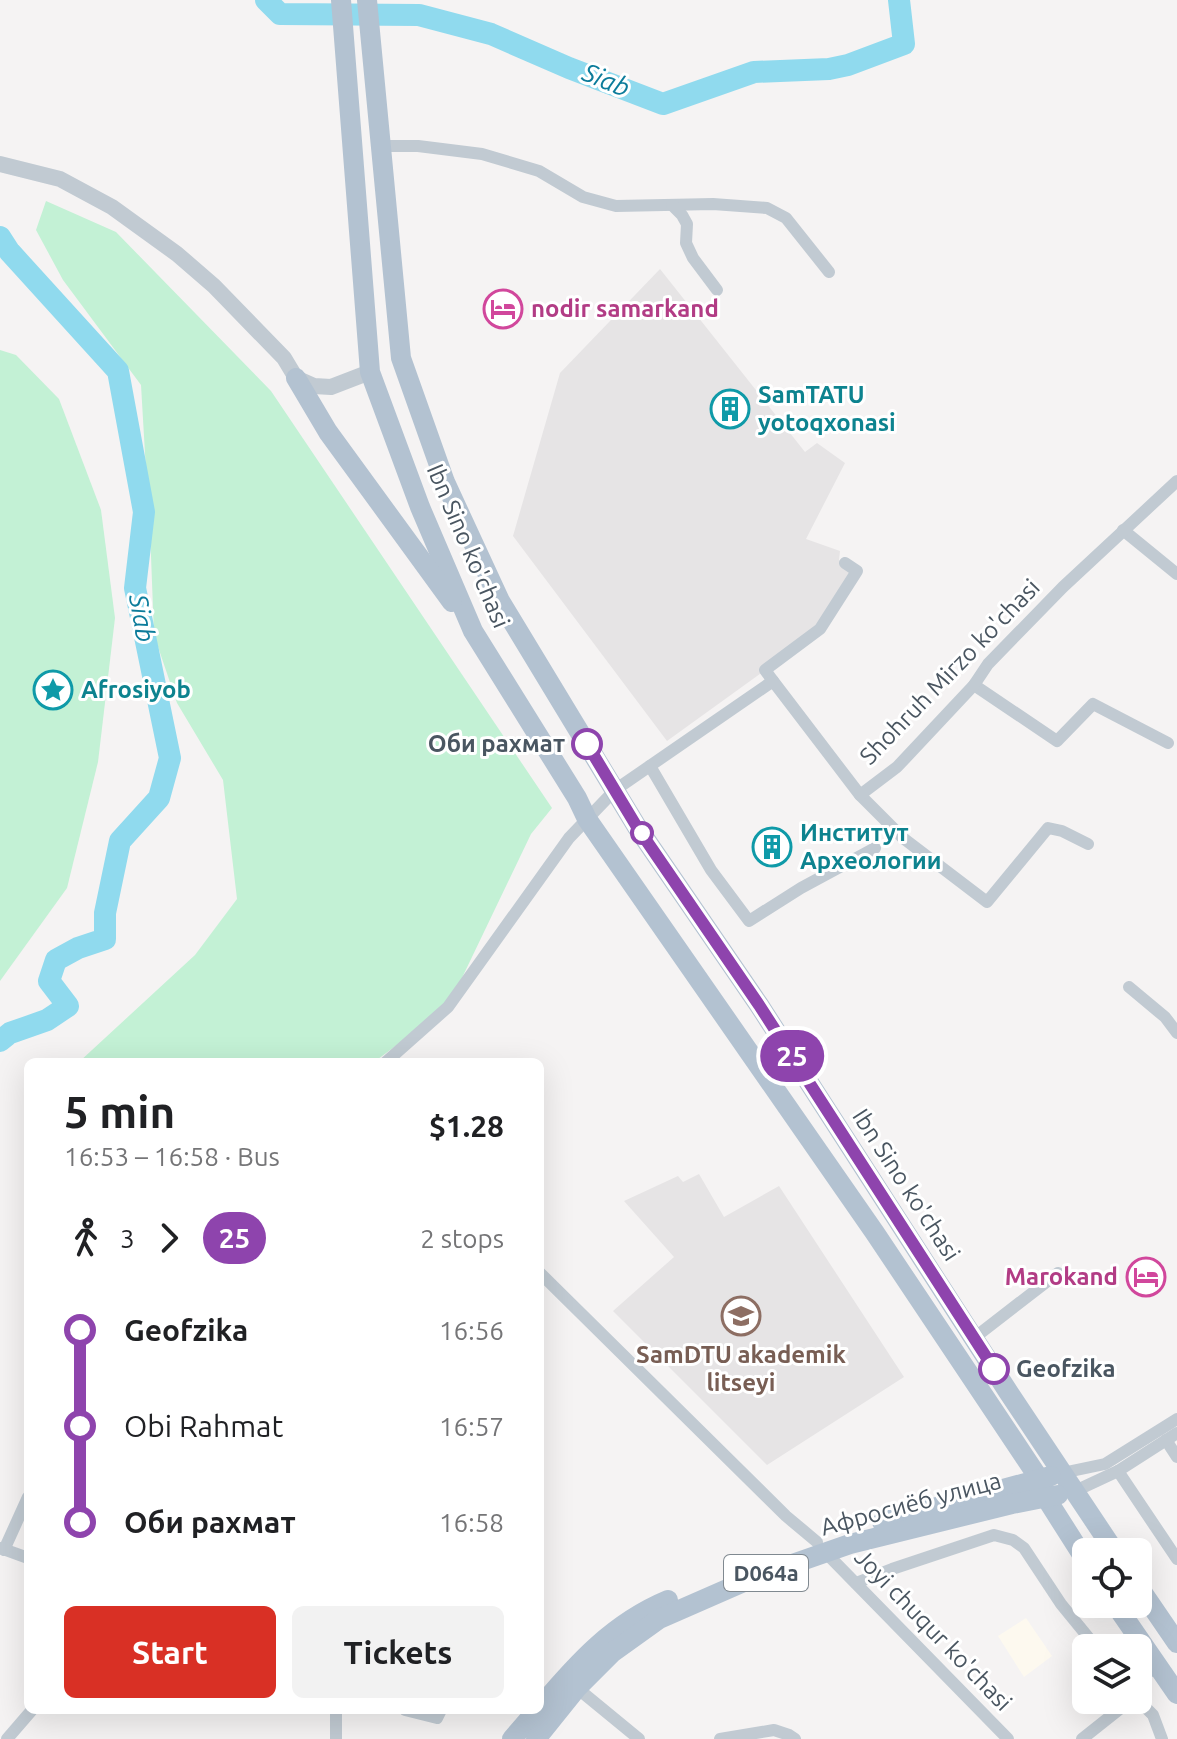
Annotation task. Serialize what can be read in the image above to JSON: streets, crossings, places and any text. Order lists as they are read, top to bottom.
{
  "streets": {
    "main road": ["Ibn Sino ko'chasi", "Афросиёб улица", "D064a"],
    "street": ["Shohruh Mirzo ko'chasi", "Joyi chuqur ko'chasi"]
  },
  "crossings": [
    ["Ibn Sino ko'chasi", "Афросиёб улица"],
    ["Афросиёб улица", "Joyi chuqur ko'chasi"]
  ],
  "water": ["Siab"],
  "places": {
    "hotel": ["nodir samarkand", "Marokand"],
    "building": ["SamTATU yotoqxonasi", "Институт Археологии"],
    "place": ["Afrosiyob"],
    "other": ["Оби рахмат", "Geofzika"],
    "school or university": ["SamDTU akademik litseyi"]
  },
  "lines": ["bus line 25"],
  "page": {
    "on_map": "25",
    "heading": ["5 min", "16:53 – 16:58 · Bus", "$1.28"],
    "legs": ["3", "25", "2 stops"],
    "list": [
      {
        "name": "Geofzika",
        "value": "16:56"
      },
      {
        "name": "Obi Rahmat",
        "value": "16:57"
      },
      {
        "name": "Оби рахмат",
        "value": "16:58"
      }
    ],
    "buttons": ["Start", "Tickets"]
  }
}
